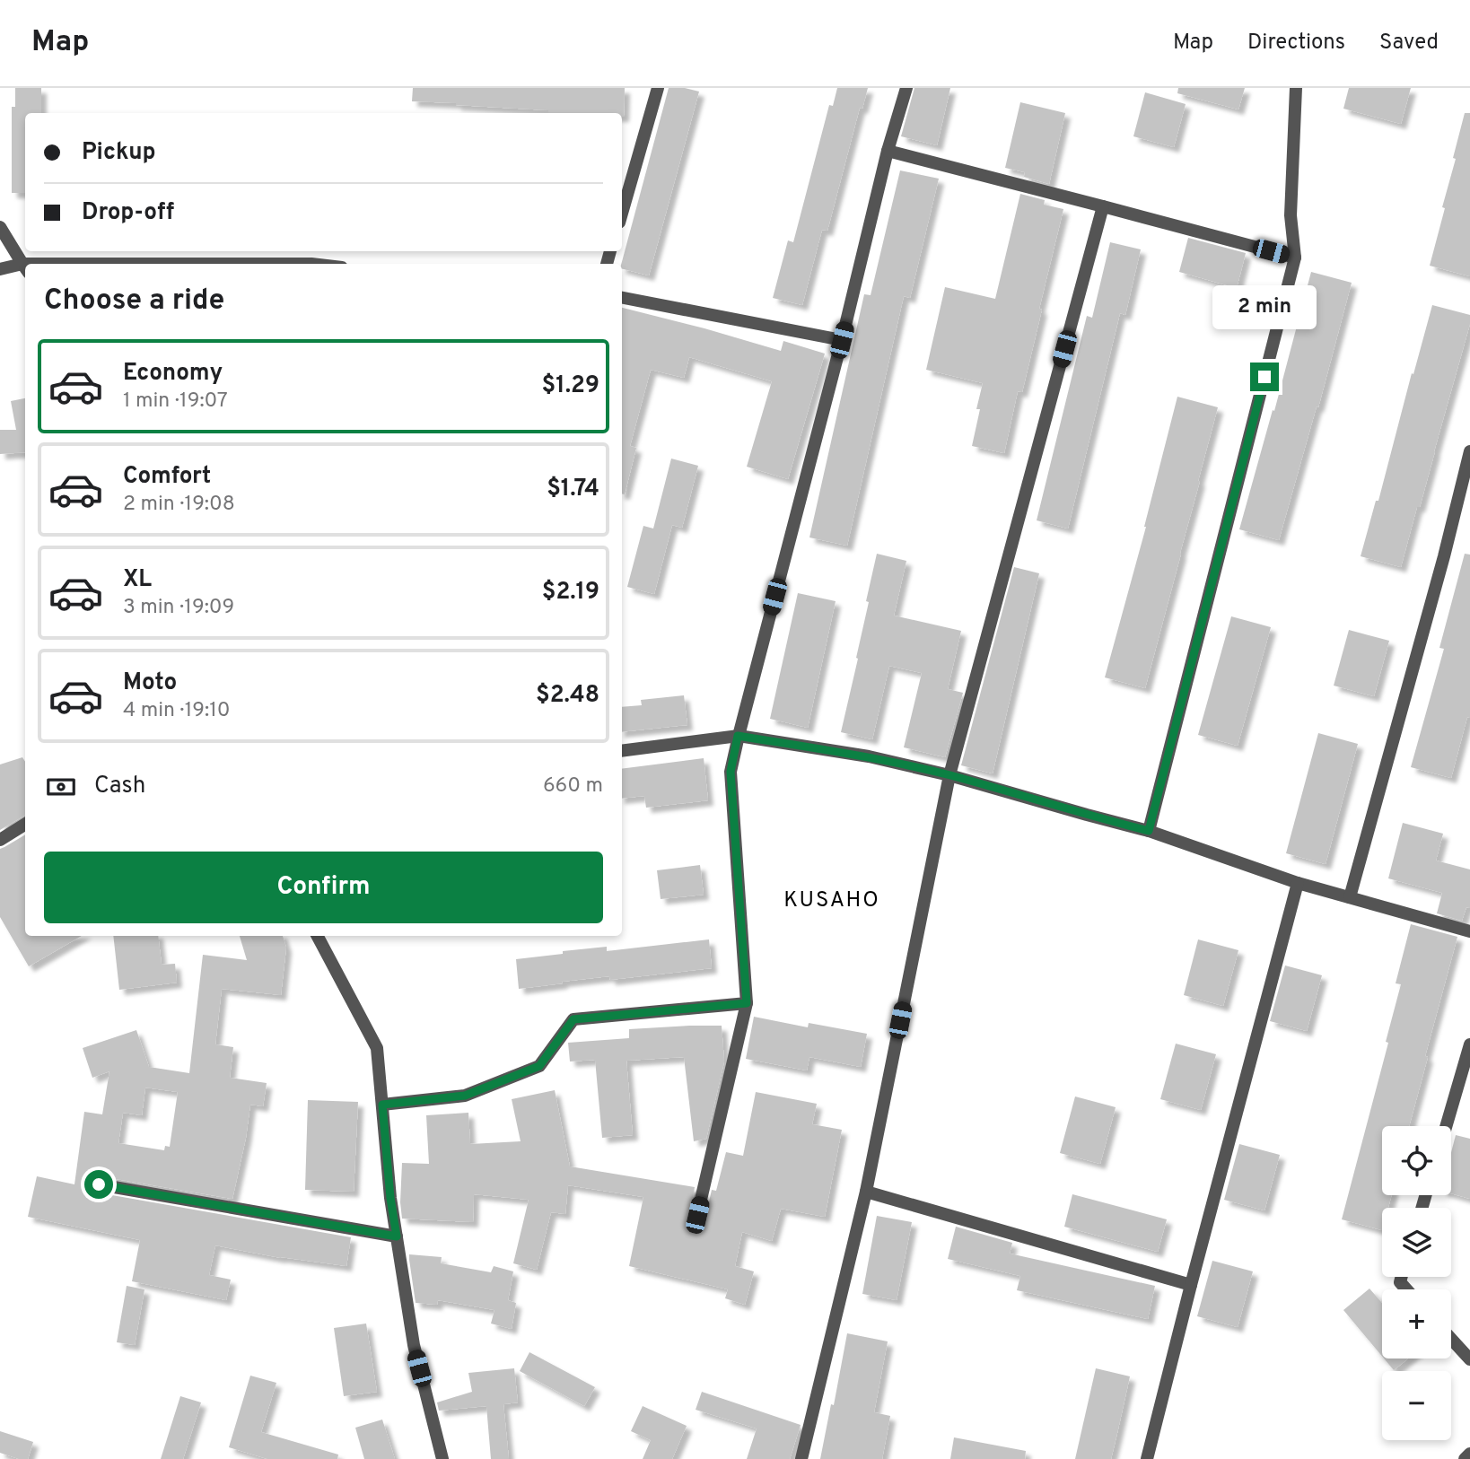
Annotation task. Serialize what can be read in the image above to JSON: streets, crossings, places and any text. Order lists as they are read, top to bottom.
{
  "districts": ["KUSAHO"],
  "page": {
    "header": "Map",
    "nav": ["Map", "Directions", "Saved"],
    "banner": ["Pickup", "Drop-off"],
    "heading": "Choose a ride",
    "bubble": "2 min",
    "list": [
      {
        "name": "Economy",
        "note": "1 min · 19:07",
        "value": "$1.29"
      },
      {
        "name": "Comfort",
        "note": "2 min · 19:08",
        "value": "$1.74"
      },
      {
        "name": "XL",
        "note": "3 min · 19:09",
        "value": "$2.19"
      },
      {
        "name": "Moto",
        "note": "4 min · 19:10",
        "value": "$2.48"
      }
    ],
    "pay": ["Cash", "660 m"],
    "buttons": "Confirm",
    "map_buttons": ["+", "−"]
  }
}
